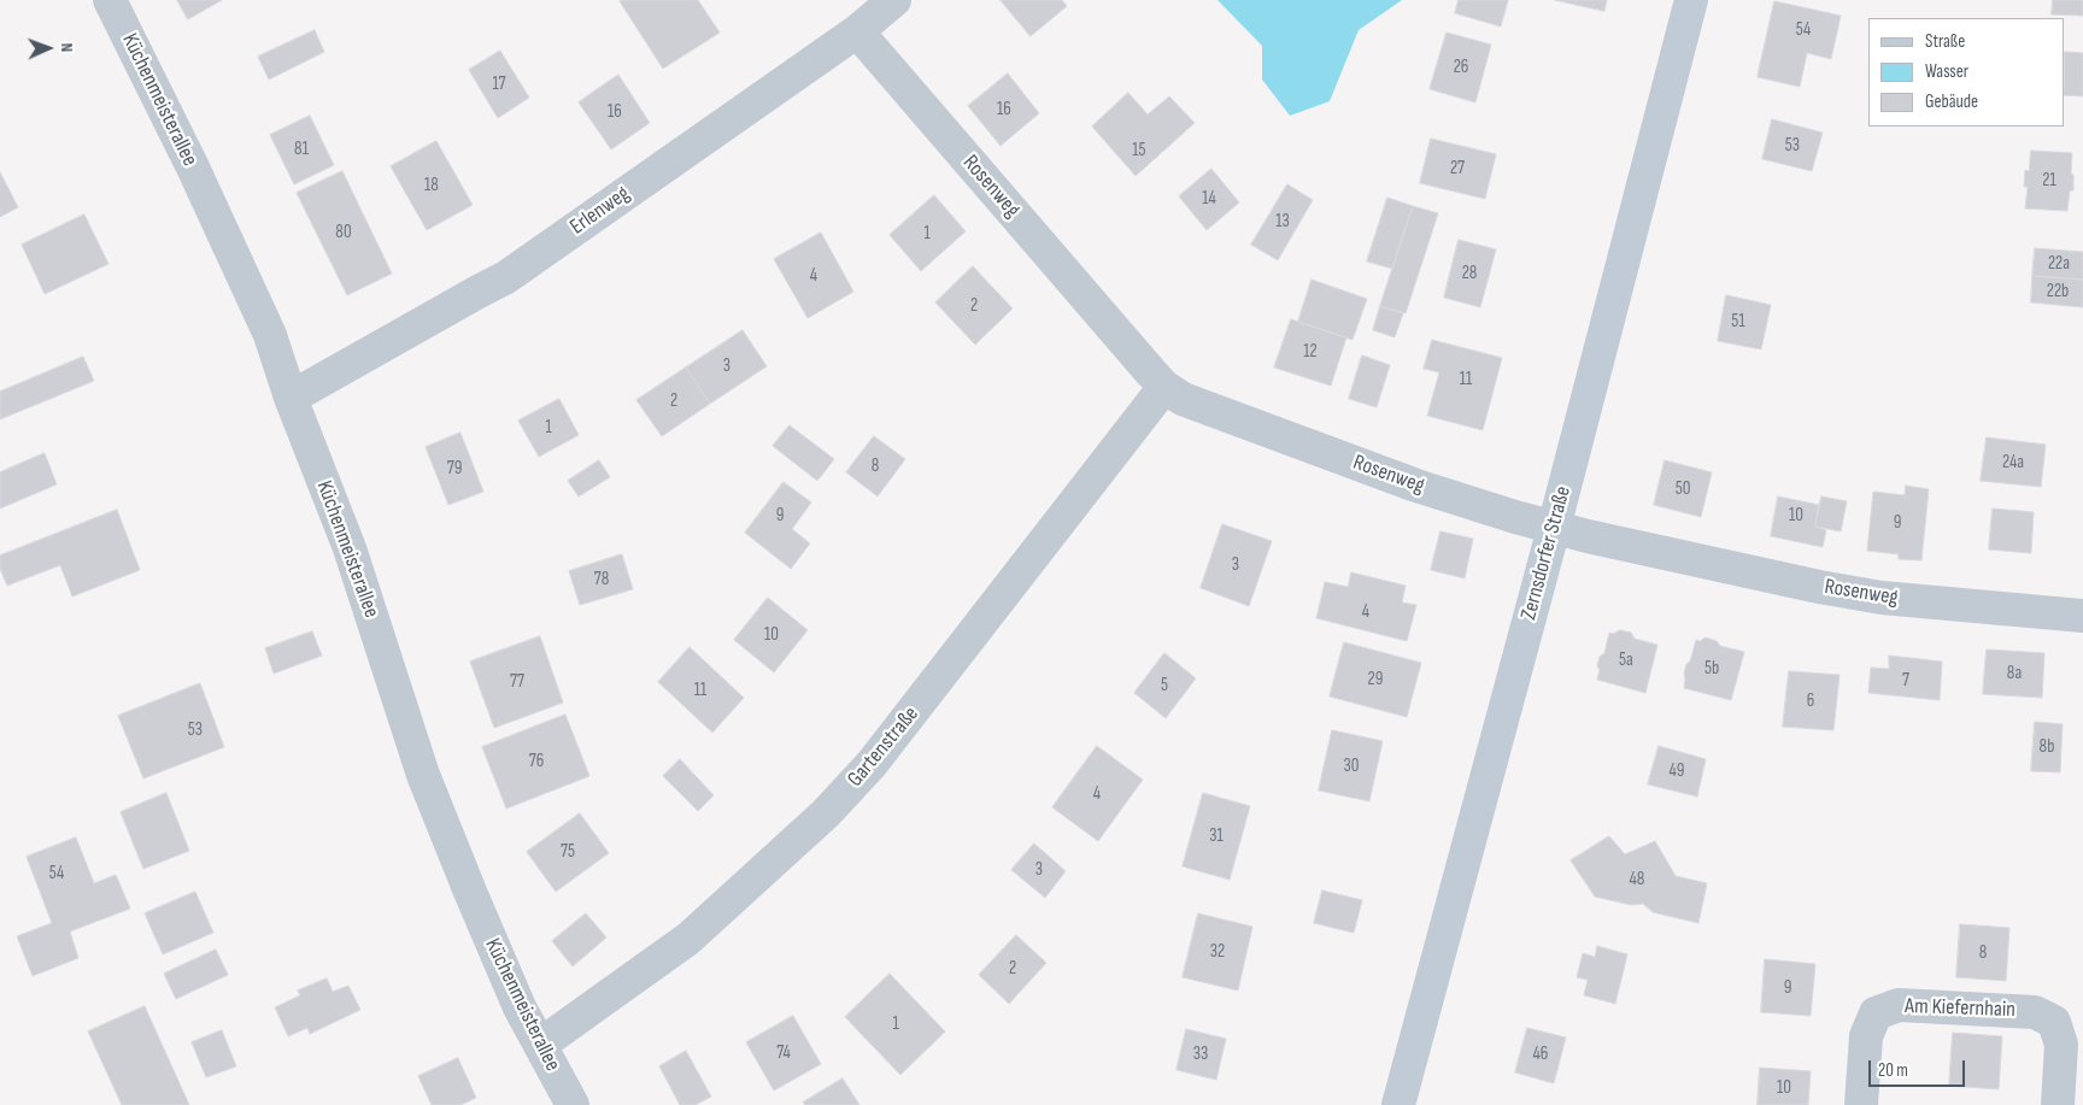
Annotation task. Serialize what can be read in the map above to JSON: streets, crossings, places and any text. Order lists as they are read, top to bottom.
{
  "streets": {
    "street": [
      "Küchenmeisterallee",
      "Rosenweg",
      "Erlenweg",
      "Zernsdorfer Straße",
      "Gartenstraße",
      "Am Kiefernhain"
    ]
  },
  "crossings": [
    ["Küchenmeisterallee", "Erlenweg"],
    ["Küchenmeisterallee", "Gartenstraße"],
    ["Rosenweg", "Erlenweg"],
    ["Rosenweg", "Zernsdorfer Straße"],
    ["Rosenweg", "Gartenstraße"]
  ],
  "house_numbers": [
    "54",
    "26",
    "17",
    "16",
    "16",
    "53",
    "81",
    "15",
    "27",
    "21",
    "18",
    "14",
    "13",
    "80",
    "1",
    "22a",
    "28",
    "4",
    "22b",
    "2",
    "51",
    "12",
    "3",
    "11",
    "2",
    "1",
    "24a",
    "8",
    "79",
    "50",
    "9",
    "10",
    "9",
    "3",
    "78",
    "4",
    "10",
    "5a",
    "5b",
    "8a",
    "29",
    "7",
    "77",
    "5",
    "11",
    "6",
    "53",
    "8b",
    "76",
    "30",
    "49",
    "4",
    "31",
    "75",
    "3",
    "54",
    "48",
    "32",
    "8",
    "2",
    "9",
    "1",
    "74",
    "33",
    "46",
    "10"
  ],
  "legend": ["Straße", "Wasser", "Gebäude"],
  "scale_bar": "20 m",
  "north": "right"
}
